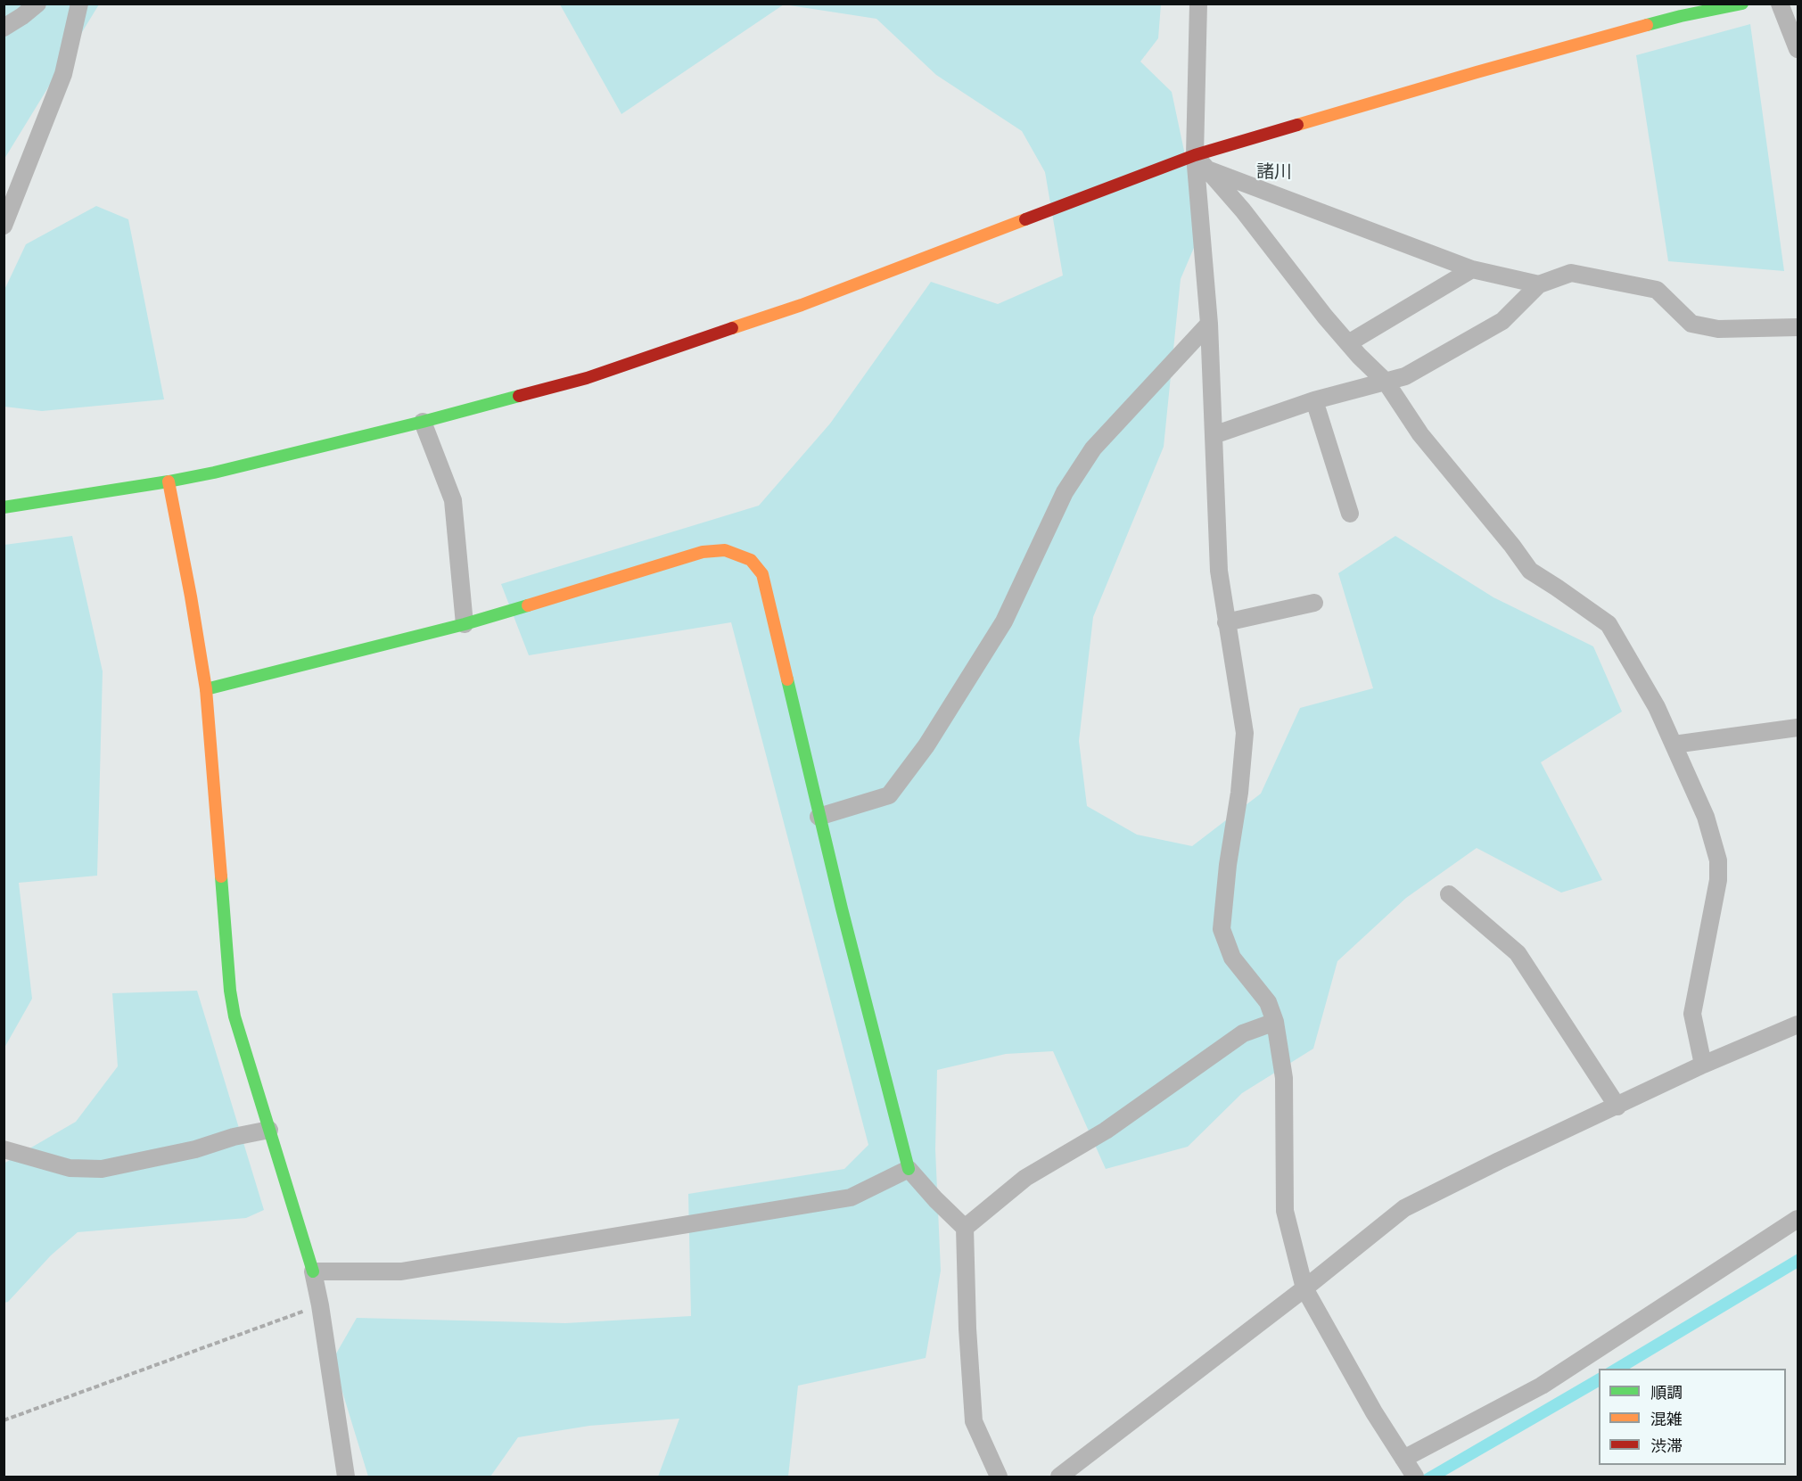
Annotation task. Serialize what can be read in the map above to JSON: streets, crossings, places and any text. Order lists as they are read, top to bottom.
{
  "districts": ["諸川"],
  "legend": ["順調", "混雑", "渋滞"]
}
